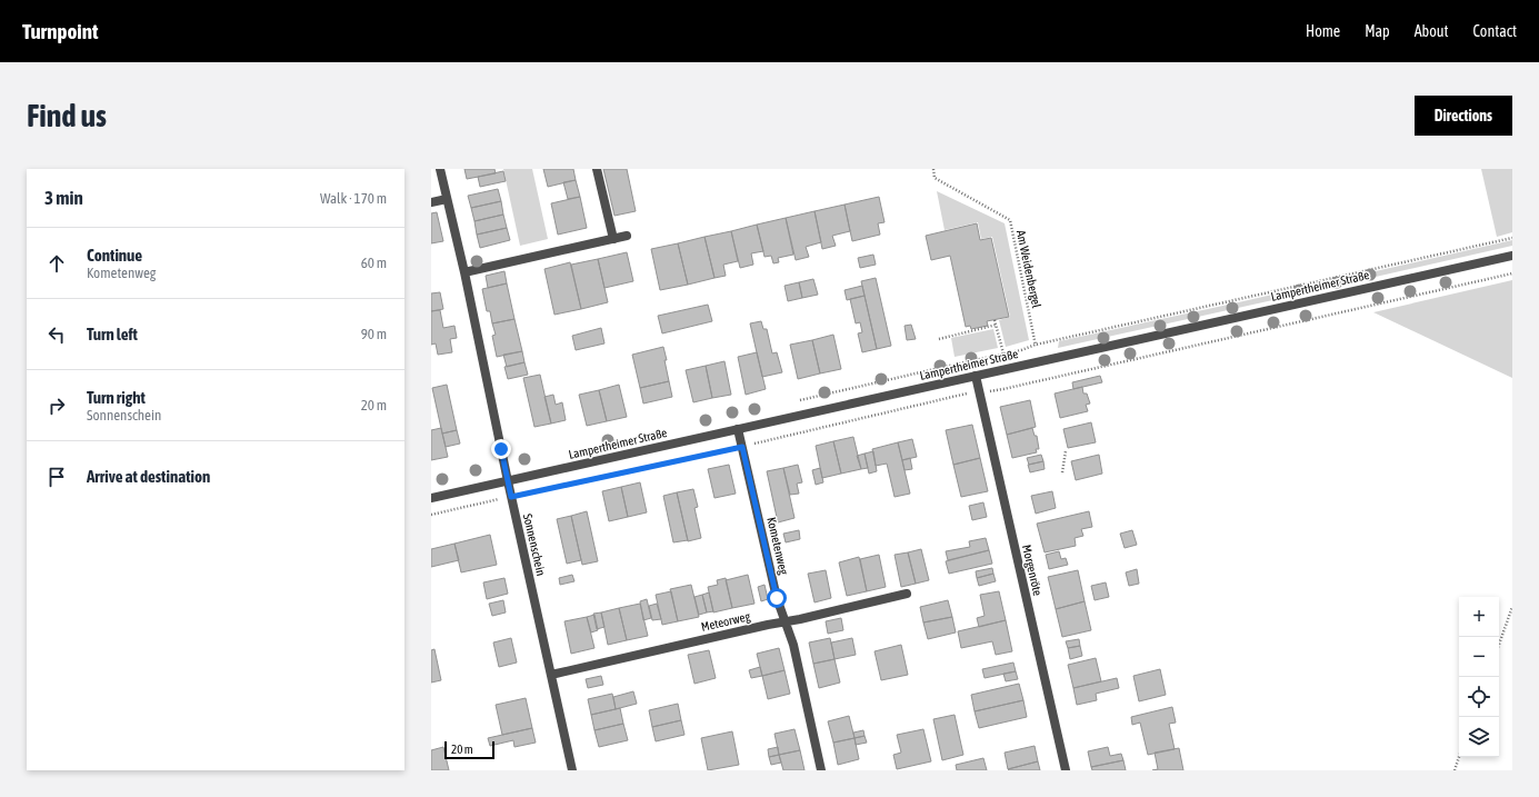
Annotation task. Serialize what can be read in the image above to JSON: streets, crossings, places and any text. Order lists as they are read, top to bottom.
{
  "streets": {
    "street": [
      "Lampertheimer Straße",
      "Sonnenschein",
      "Kometenweg",
      "Morgenröte",
      "Meteorweg"
    ],
    "path": ["Am Weidenbergel"]
  },
  "crossings": [
    ["Am Weidenbergel", "Lampertheimer Straße"],
    ["Lampertheimer Straße", "Sonnenschein"],
    ["Lampertheimer Straße", "Kometenweg"],
    ["Lampertheimer Straße", "Morgenröte"],
    ["Sonnenschein", "Meteorweg"],
    ["Kometenweg", "Meteorweg"]
  ],
  "scale_bar": "20 m",
  "page": {
    "header": "Turnpoint",
    "nav": [
      "Home",
      "Map",
      "About",
      "Contact"
    ],
    "buttons": "Directions",
    "title": "Find us",
    "heading": ["3 min", "Walk · 170 m"],
    "list": [
      ["Continue", "Kometenweg", "60 m"],
      ["Turn left", "90 m"],
      ["Turn right", "Sonnenschein", "20 m"],
      "Arrive at destination"
    ],
    "map_buttons": ["+", "−"],
    "scale": "20 m"
  }
}
